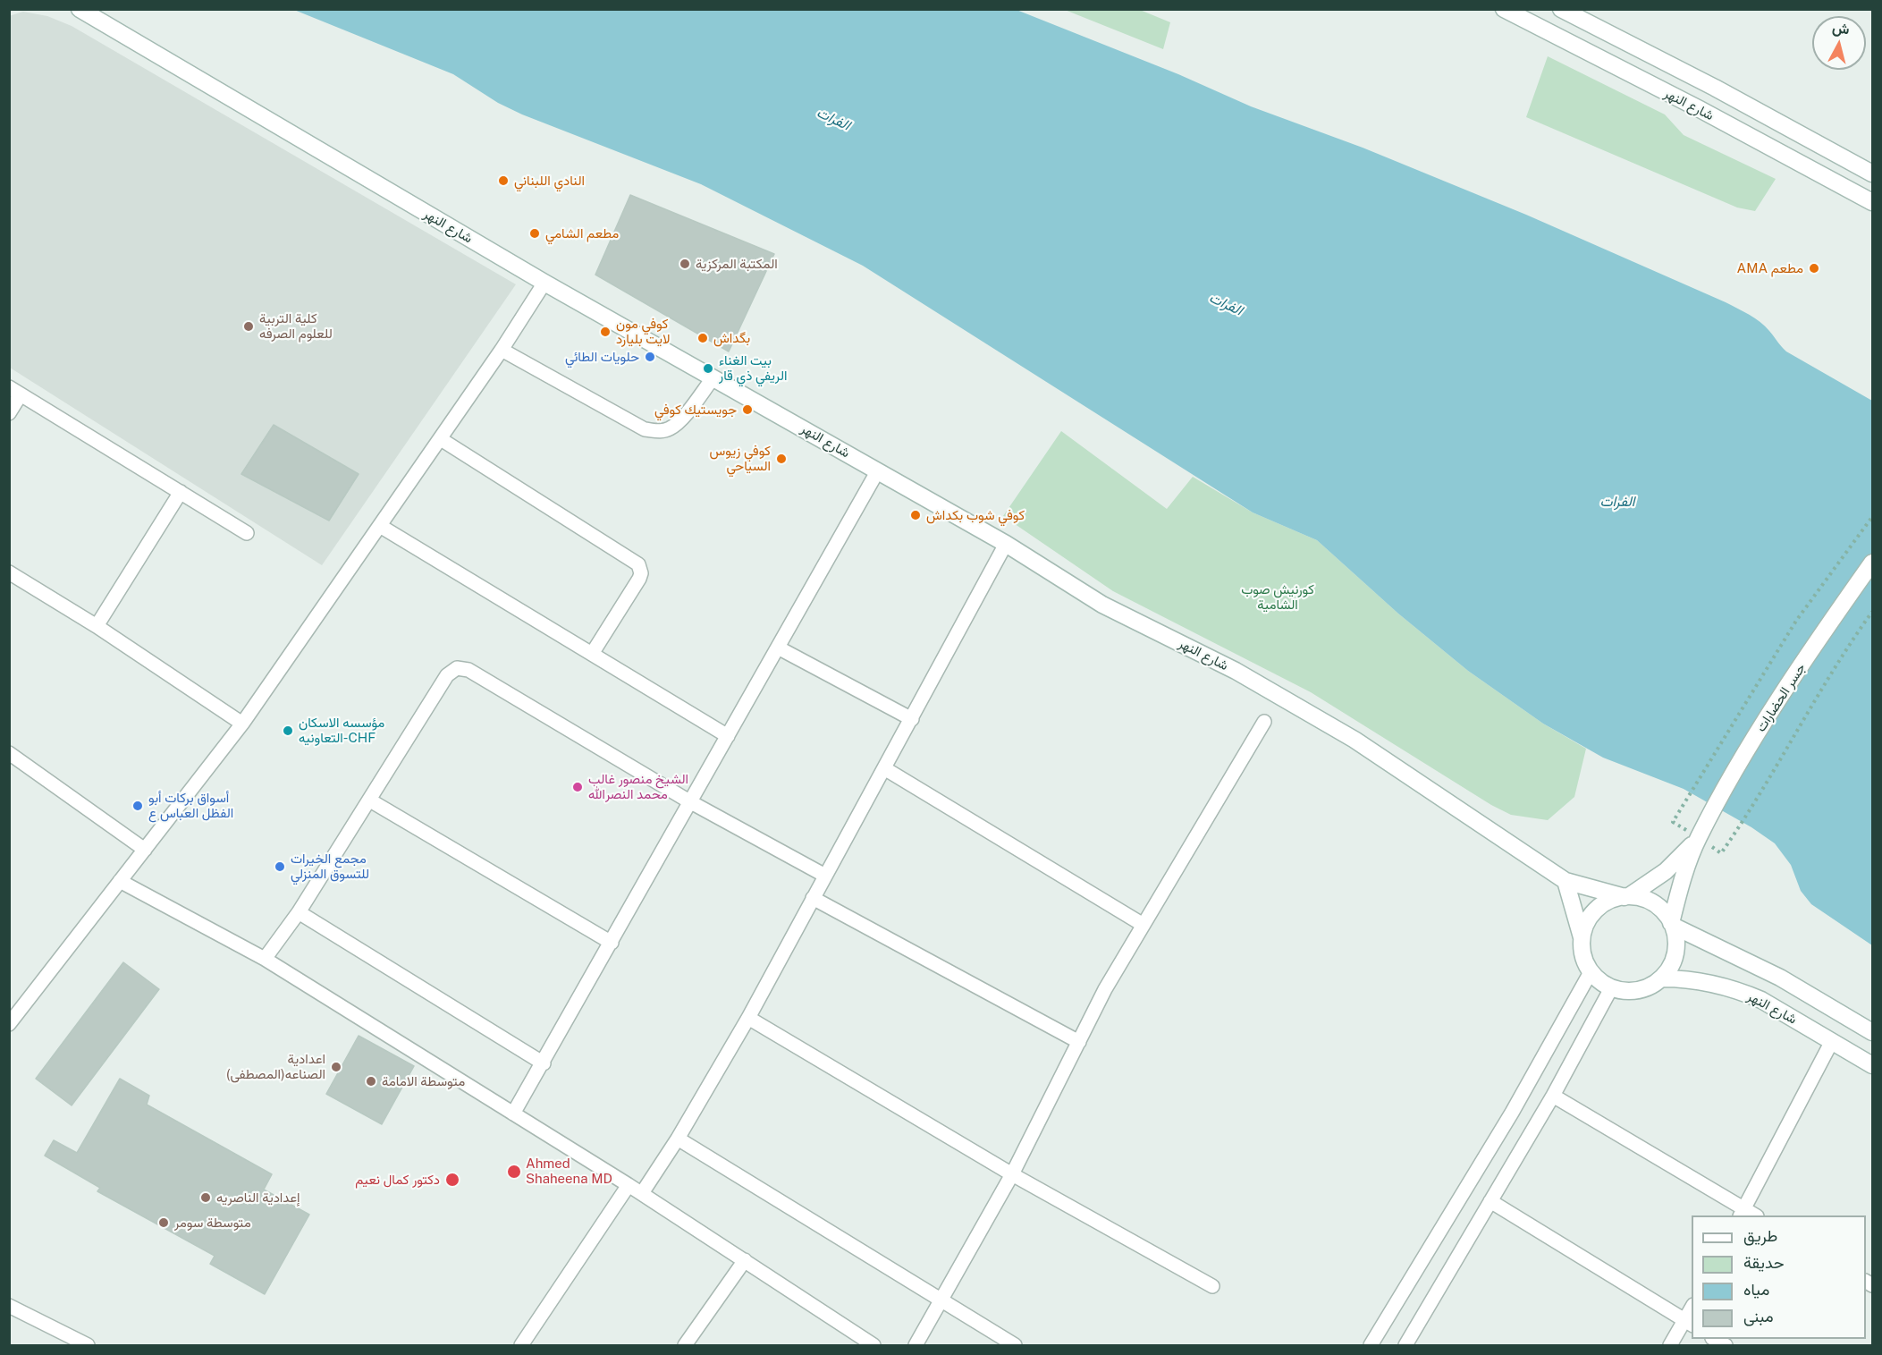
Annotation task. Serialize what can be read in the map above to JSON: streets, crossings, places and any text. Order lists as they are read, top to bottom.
{
  "streets": {
    "main road": ["شارع النهر", "جسر الحضارات"]
  },
  "water": ["الفرات"],
  "parks": ["كورنيش صوب الشامية"],
  "places": [
    "النادي اللبناني",
    "مطعم الشامي",
    "المكتبة المركزية",
    "AMA مطعم",
    "كلية التربية للعلوم الصرفه",
    "كوفي مون لايت بليارد",
    "بگداش",
    "حلويات الطائي",
    "بيت الغناء الريفي ذي قار",
    "جويستيك كوفي",
    "كوفي زيوس السياحي",
    "كوفي شوب بكداش",
    "مؤسسه الاسكان التعاونيه-CHF",
    "الشيخ منصور غالب محمد النصرالله",
    "أسواق بركات أبو الفظل العباس ع",
    "مجمع الخيرات للتسوق المنزلي",
    "اعدادية الصناعه(المصطفى)",
    "متوسطة الامامة",
    "Ahmed Shaheena MD",
    "دكتور كمال نعيم",
    "إعدادية الناصريه",
    "متوسطة سومر"
  ],
  "legend": [
    "طريق",
    "حديقة",
    "مياه",
    "مبنى"
  ],
  "north": "top"
}
